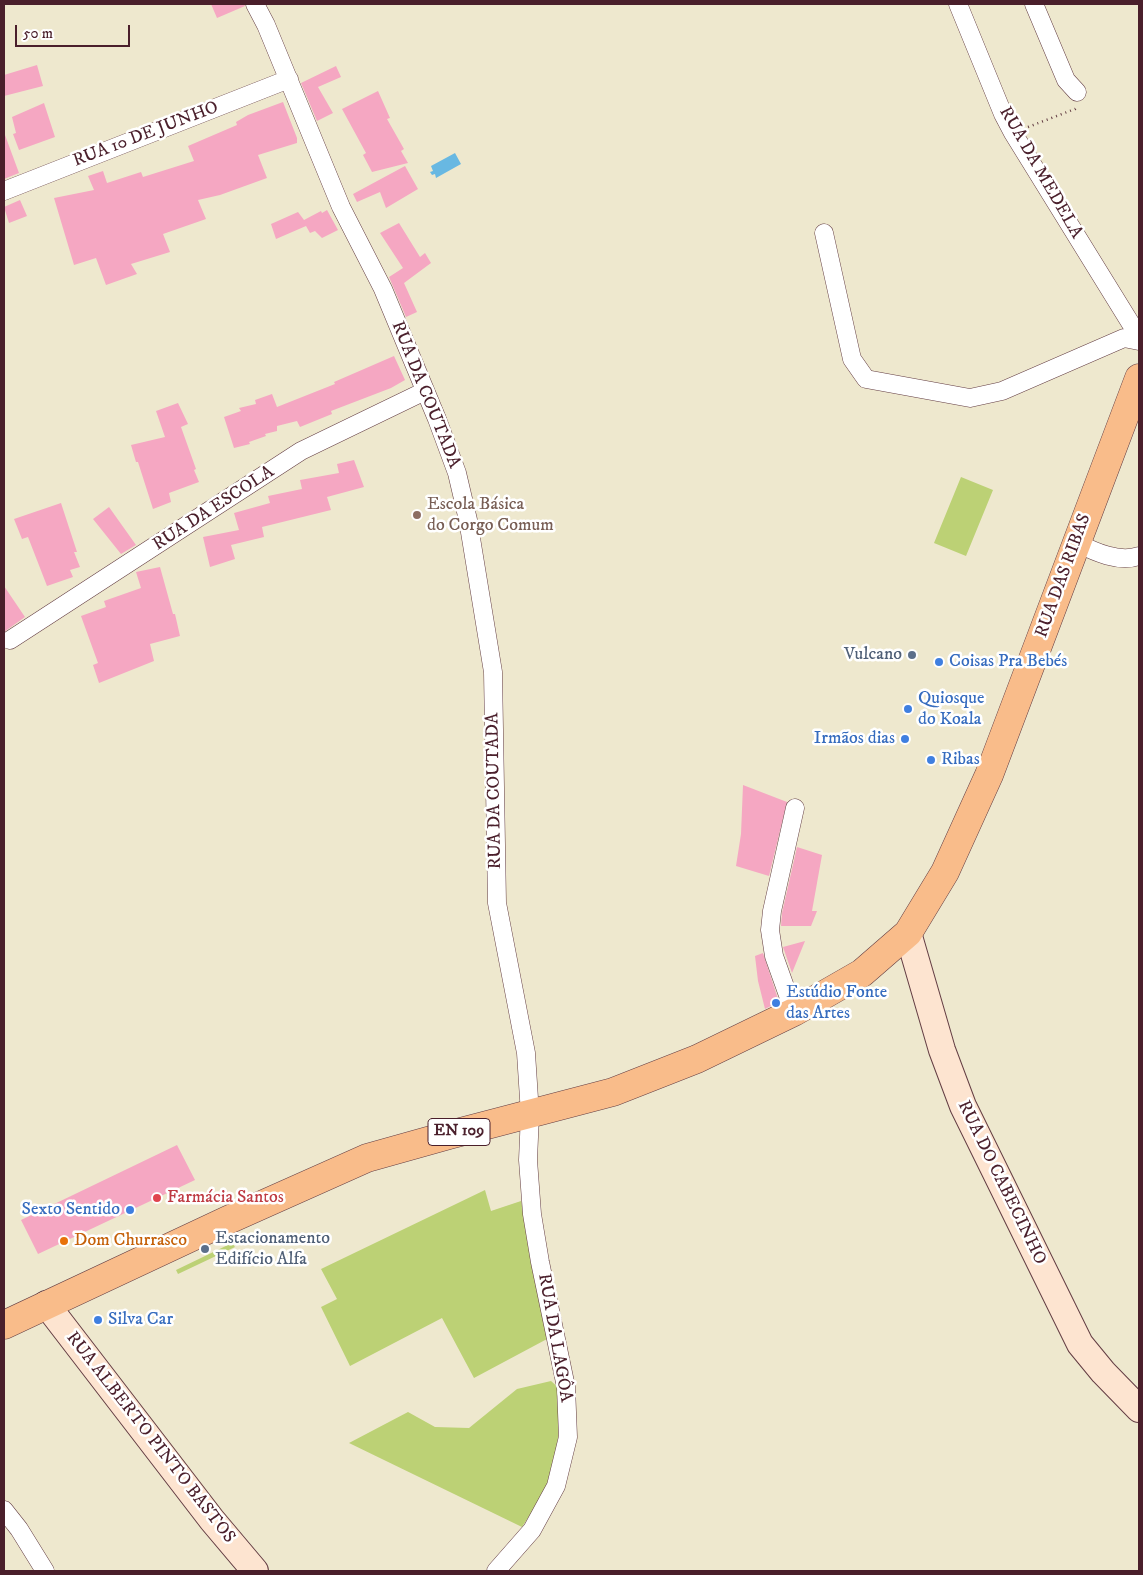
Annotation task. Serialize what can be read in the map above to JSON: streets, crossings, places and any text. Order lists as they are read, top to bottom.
{
  "streets": {
    "main road": ["RUA DAS RIBAS", "EN 109"],
    "street": [
      "RUA 10 DE JUNHO",
      "RUA DA MEDELA",
      "RUA DA COUTADA",
      "RUA DA ESCOLA",
      "RUA DO CABECINHO",
      "RUA DA LAGÔA",
      "RUA ALBERTO PINTO BASTOS"
    ]
  },
  "crossings": [
    ["RUA 10 DE JUNHO", "RUA DA COUTADA"],
    ["RUA DA COUTADA", "RUA DA ESCOLA"],
    ["RUA DA COUTADA", "EN 109"],
    ["RUA DA COUTADA", "RUA DA LAGÔA"],
    ["RUA DAS RIBAS", "EN 109"],
    ["RUA DAS RIBAS", "RUA DO CABECINHO"],
    ["EN 109", "RUA DO CABECINHO"],
    ["EN 109", "RUA DA LAGÔA"],
    ["EN 109", "RUA ALBERTO PINTO BASTOS"]
  ],
  "places": [
    "Escola Básica do Corgo Comum",
    "Vulcano",
    "Coisas Pra Bebés",
    "Quiosque do Koala",
    "Irmãos dias",
    "Ribas",
    "Estúdio Fonte das Artes",
    "Farmácia Santos",
    "Sexto Sentido",
    "Dom Churrasco",
    "Estacionamento Edifício Alfa",
    "Silva Car"
  ],
  "scale_bar": "50 m"
}
